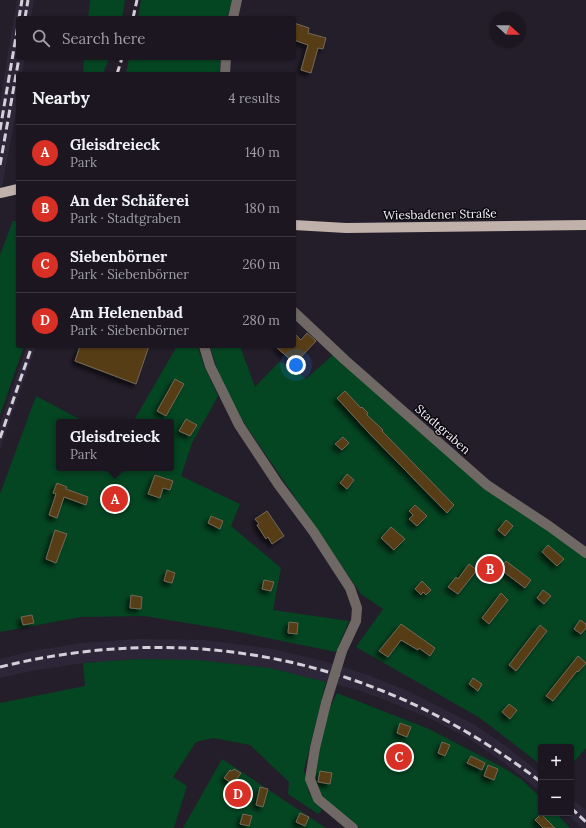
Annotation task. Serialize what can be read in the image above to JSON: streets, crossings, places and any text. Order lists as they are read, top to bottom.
{
  "streets": {
    "main road": ["Wiesbadener Straße"],
    "street": ["Stadtgraben"]
  },
  "north": "right",
  "page": {
    "search": "Search here",
    "heading": ["Nearby", "4 results"],
    "list": [
      {
        "mark": "A",
        "name": "Gleisdreieck",
        "note": "Park",
        "value": "140 m"
      },
      {
        "mark": "B",
        "name": "An der Schäferei",
        "note": "Park · Stadtgraben",
        "value": "180 m"
      },
      {
        "mark": "C",
        "name": "Siebenbörner",
        "note": "Park · Siebenbörner",
        "value": "260 m"
      },
      {
        "mark": "D",
        "name": "Am Helenenbad",
        "note": "Park · Siebenbörner",
        "value": "280 m"
      }
    ],
    "popup": ["Gleisdreieck", "Park"],
    "pins": [
      "A",
      "B",
      "C",
      "D"
    ],
    "map_buttons": ["+", "−"]
  }
}
